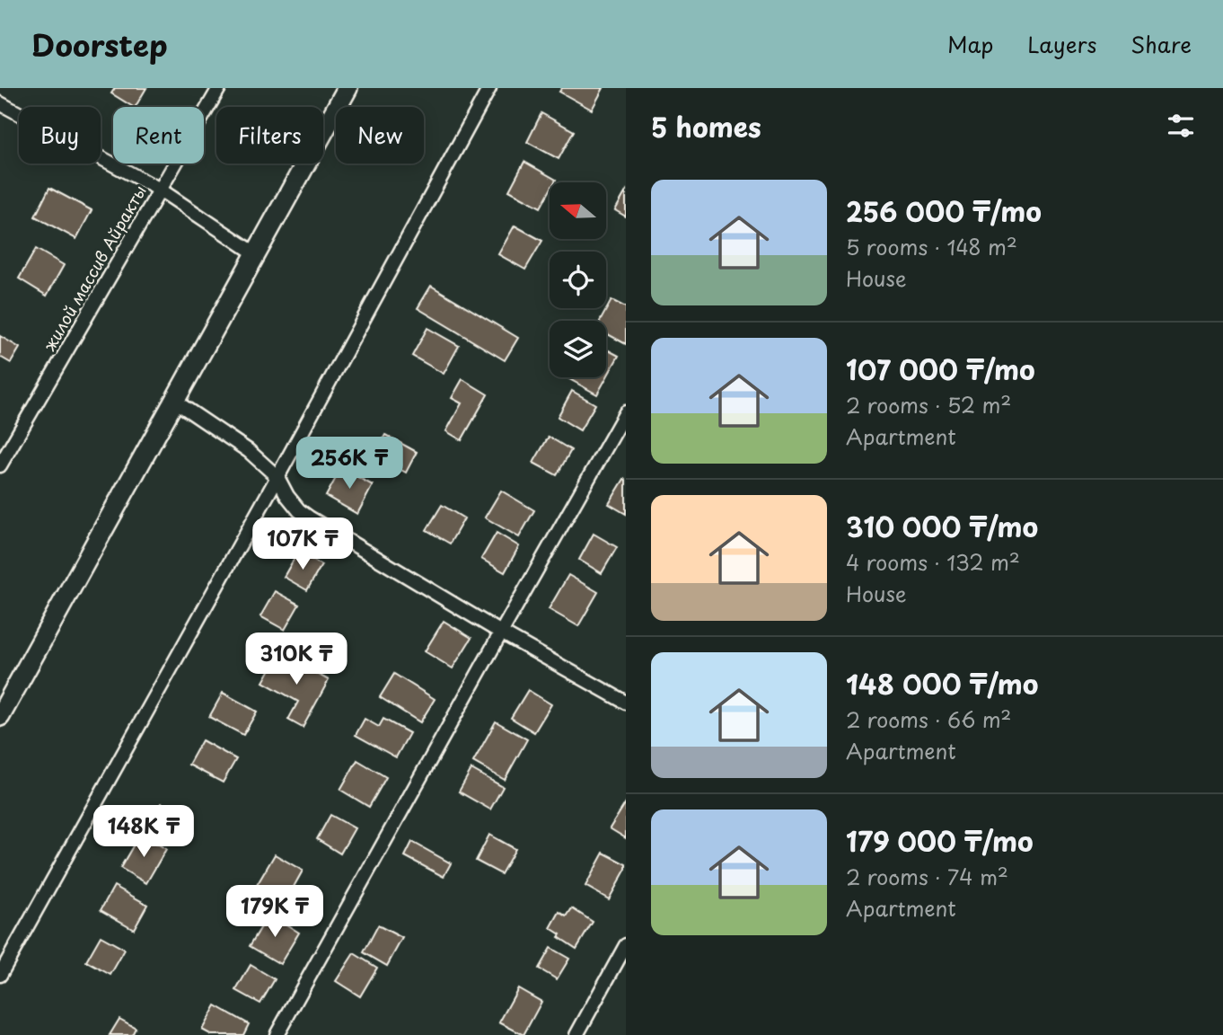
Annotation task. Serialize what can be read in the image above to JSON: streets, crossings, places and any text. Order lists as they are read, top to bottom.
{
  "streets": {
    "street": ["жилой массив Айракты"]
  },
  "north": "left",
  "page": {
    "header": "Doorstep",
    "nav": ["Map", "Layers", "Share"],
    "heading": "5 homes",
    "chip": [
      "Buy",
      "Rent",
      "Filters",
      "New"
    ],
    "list": [
      {
        "name": "256 000 ₸/mo",
        "note": "5 rooms · 148 m² · House"
      },
      {
        "name": "107 000 ₸/mo",
        "note": "2 rooms · 52 m² · Apartment"
      },
      {
        "name": "310 000 ₸/mo",
        "note": "4 rooms · 132 m² · House"
      },
      {
        "name": "148 000 ₸/mo",
        "note": "2 rooms · 66 m² · Apartment"
      },
      {
        "name": "179 000 ₸/mo",
        "note": "2 rooms · 74 m² · Apartment"
      }
    ],
    "price": [
      "256K ₸",
      "107K ₸",
      "310K ₸",
      "148K ₸",
      "179K ₸"
    ]
  }
}
